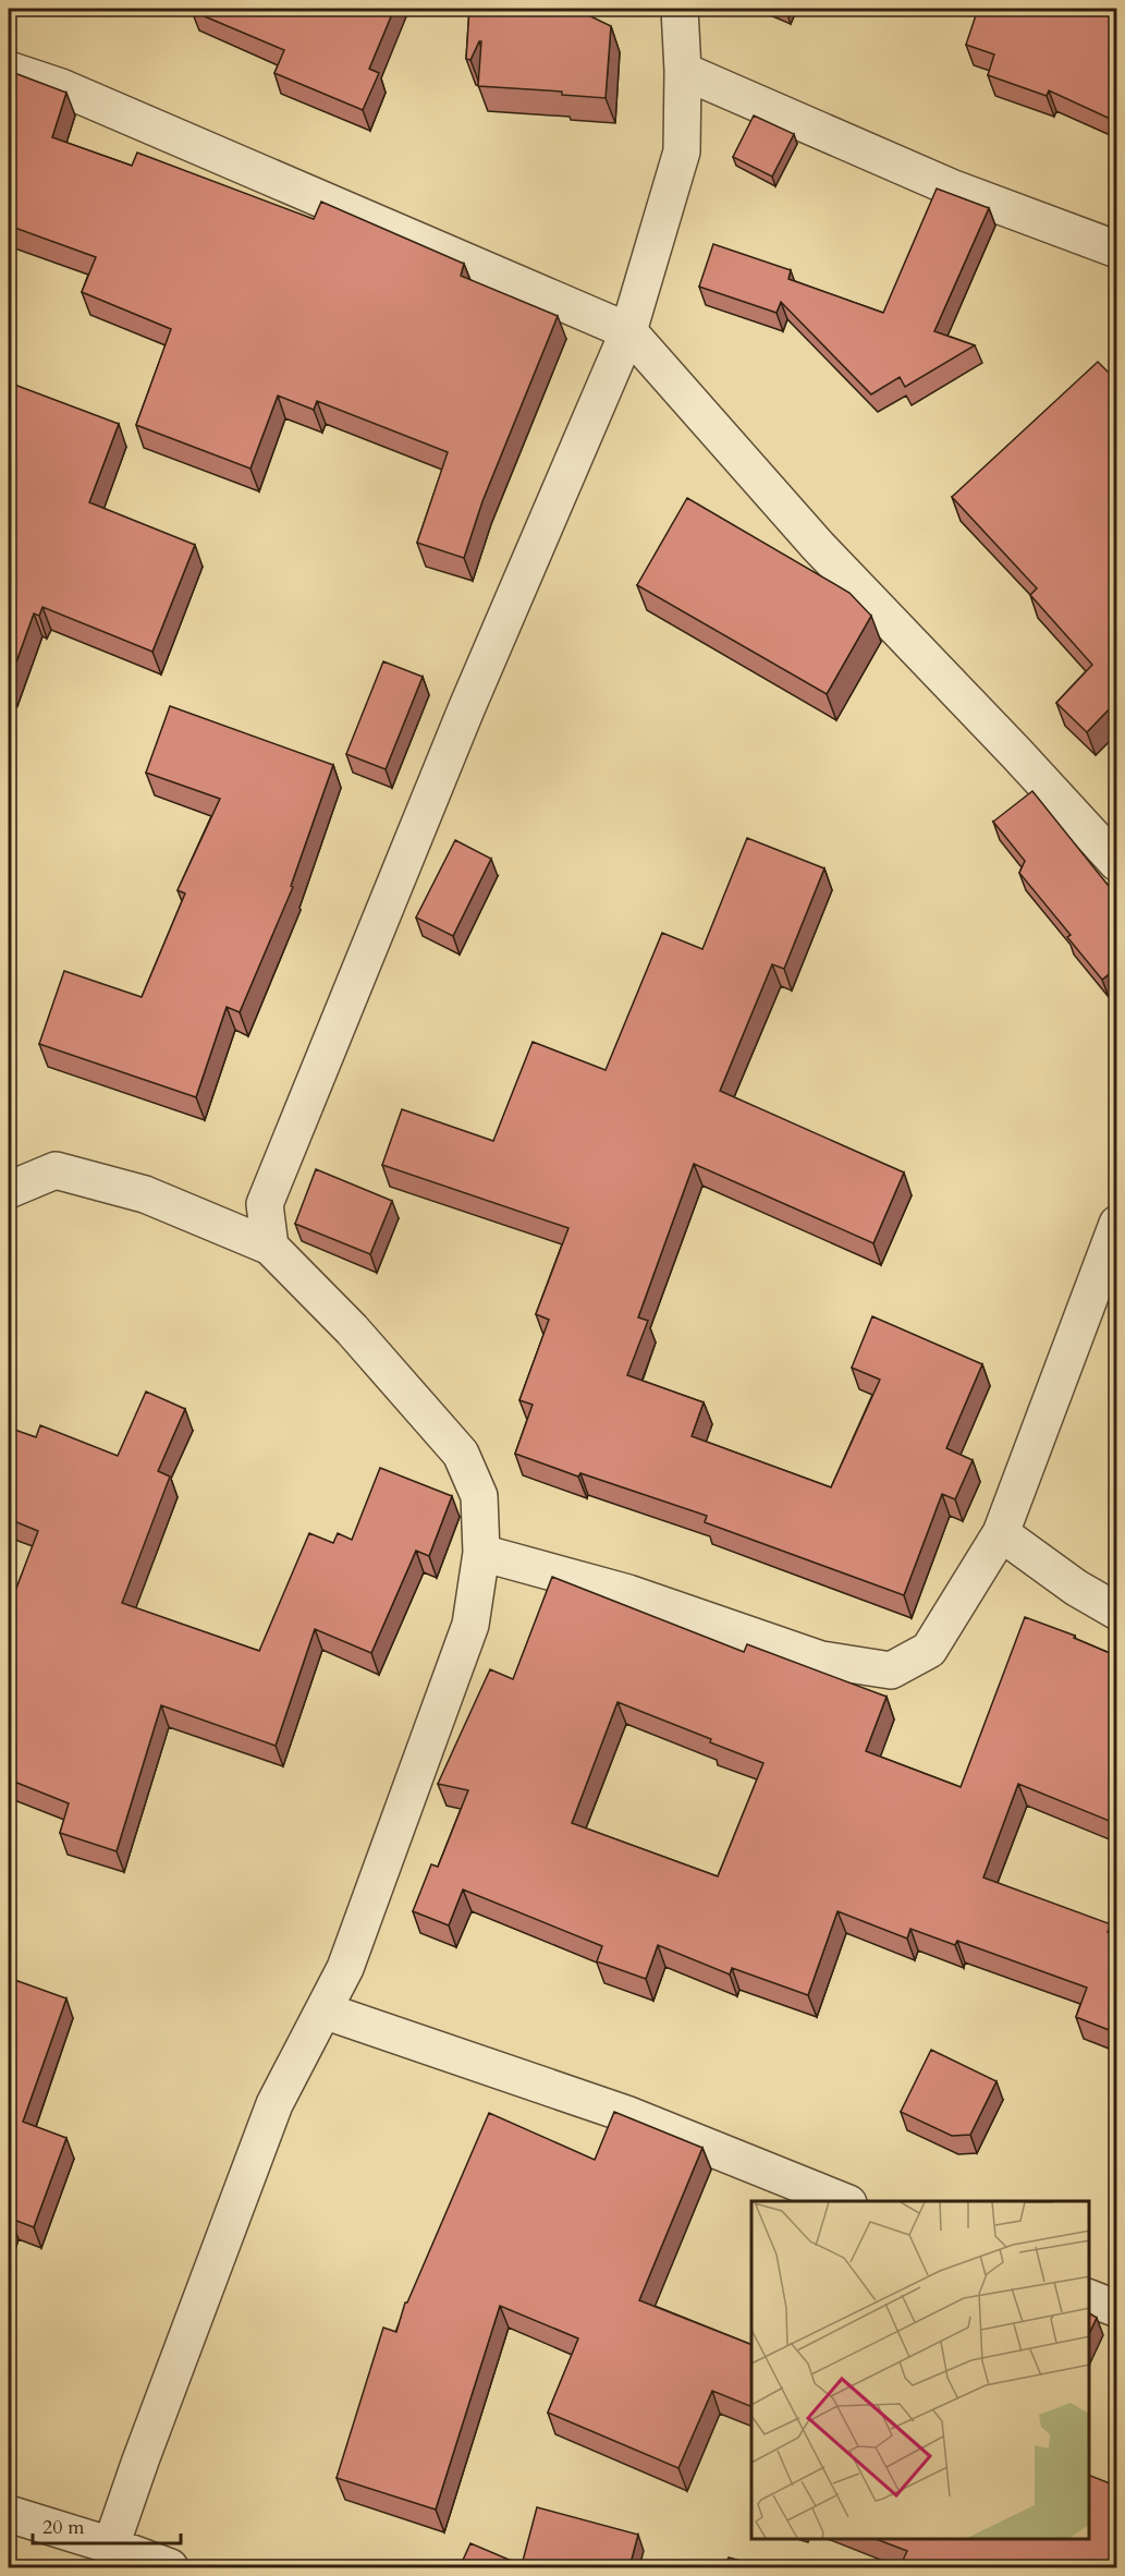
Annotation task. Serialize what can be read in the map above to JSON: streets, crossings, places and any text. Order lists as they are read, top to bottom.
{
  "scale_bar": "20 m"
}
